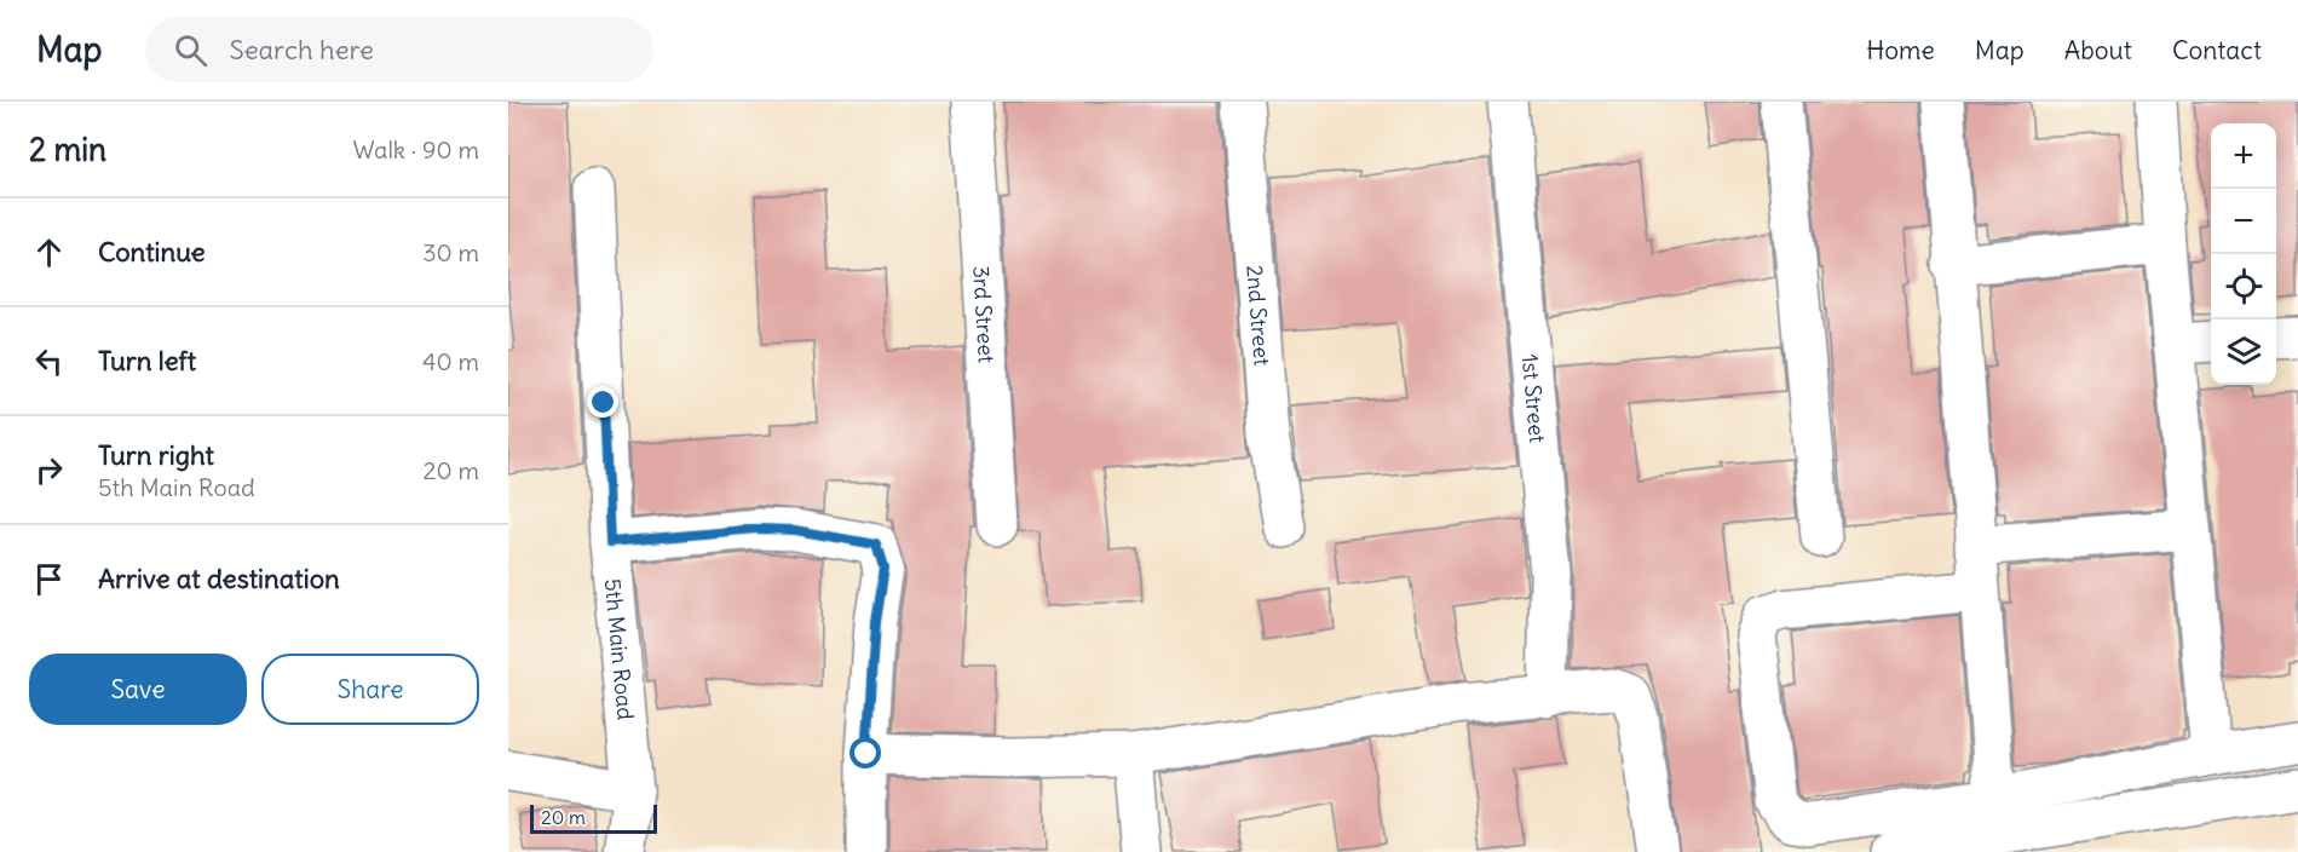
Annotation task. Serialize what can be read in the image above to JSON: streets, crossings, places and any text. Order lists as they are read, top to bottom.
{
  "streets": {
    "street": [
      "3rd Street",
      "2nd Street",
      "1st Street",
      "5th Main Road"
    ]
  },
  "scale_bar": "20 m",
  "page": {
    "header": "Map",
    "search": "Search here",
    "nav": [
      "Home",
      "Map",
      "About",
      "Contact"
    ],
    "heading": ["2 min", "Walk · 90 m"],
    "map_buttons": ["+", "−"],
    "list": [
      ["Continue", "30 m"],
      ["Turn left", "40 m"],
      ["Turn right", "5th Main Road", "20 m"],
      "Arrive at destination"
    ],
    "buttons": ["Save", "Share"],
    "scale": "20 m"
  }
}
